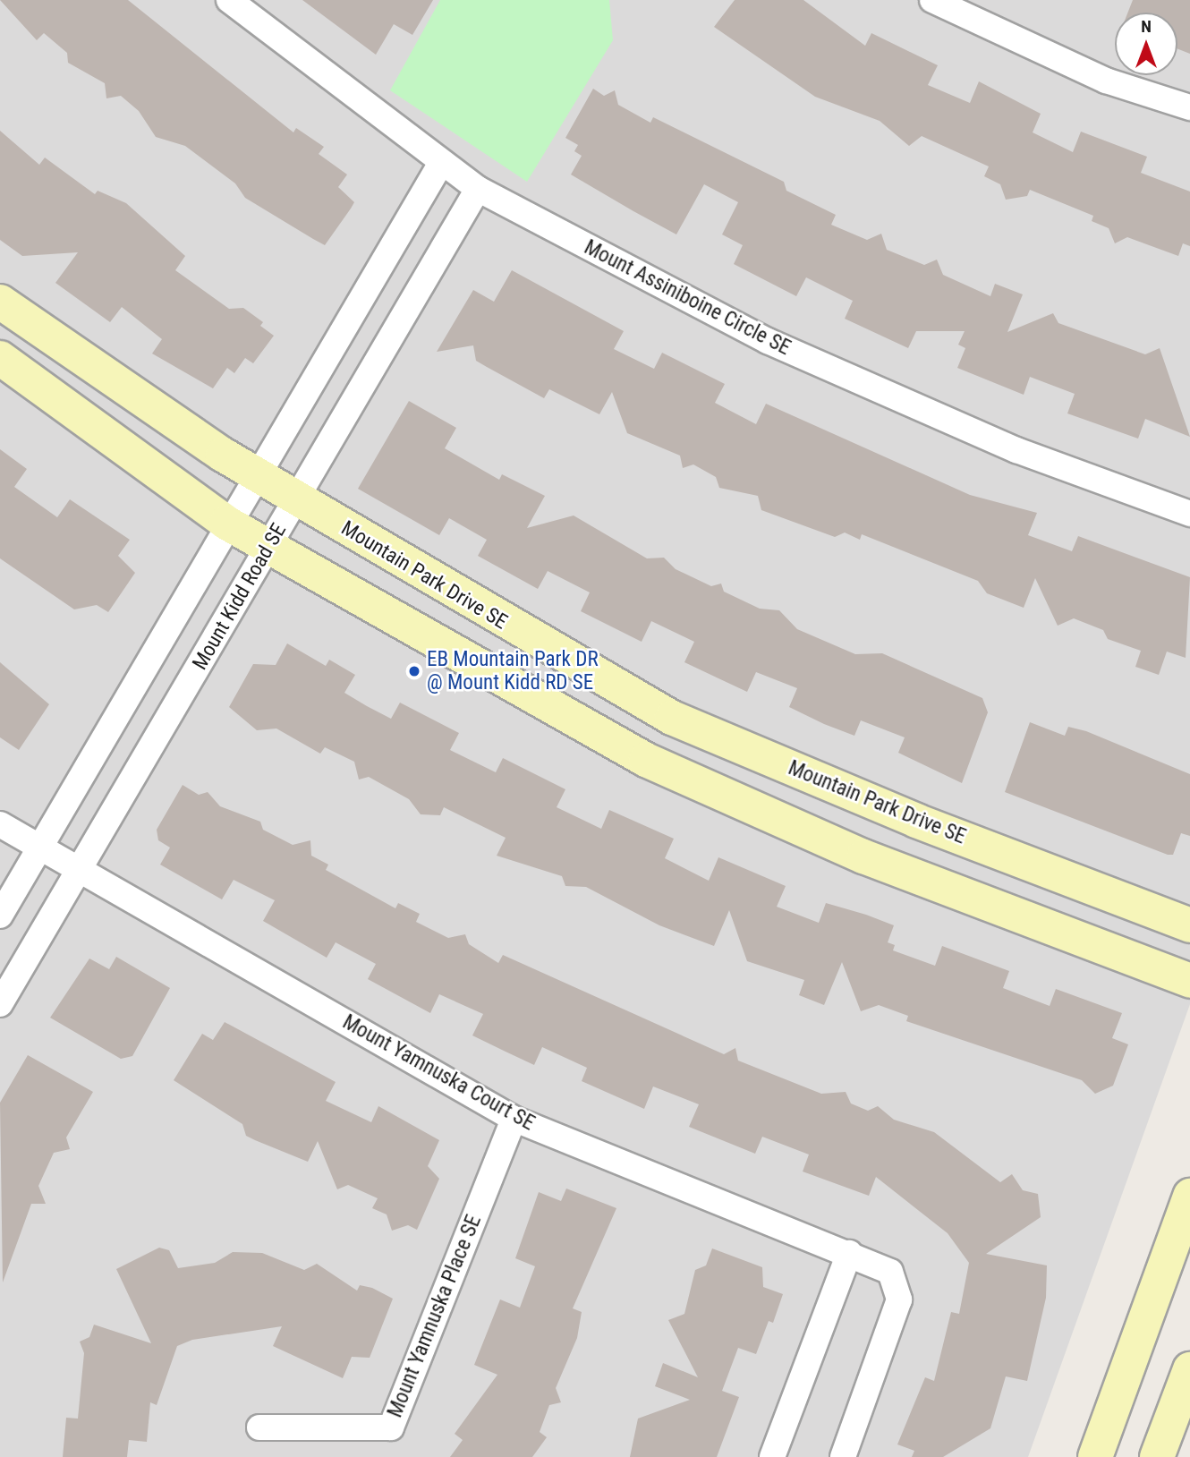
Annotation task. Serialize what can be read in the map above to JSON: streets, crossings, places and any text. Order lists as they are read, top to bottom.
{
  "streets": {
    "street": [
      "Mount Assiniboine Circle SE",
      "Mountain Park Drive SE",
      "Mount Kidd Road SE",
      "Mount Yamnuska Court SE",
      "Mount Yamnuska Place SE"
    ]
  },
  "crossings": [
    ["Mount Assiniboine Circle SE", "Mount Kidd Road SE"],
    ["Mountain Park Drive SE", "Mount Kidd Road SE"],
    ["Mount Kidd Road SE", "Mount Yamnuska Court SE"],
    ["Mount Yamnuska Court SE", "Mount Yamnuska Place SE"]
  ],
  "places": ["EB Mountain Park DR @ Mount Kidd RD SE"],
  "north": "top"
}
